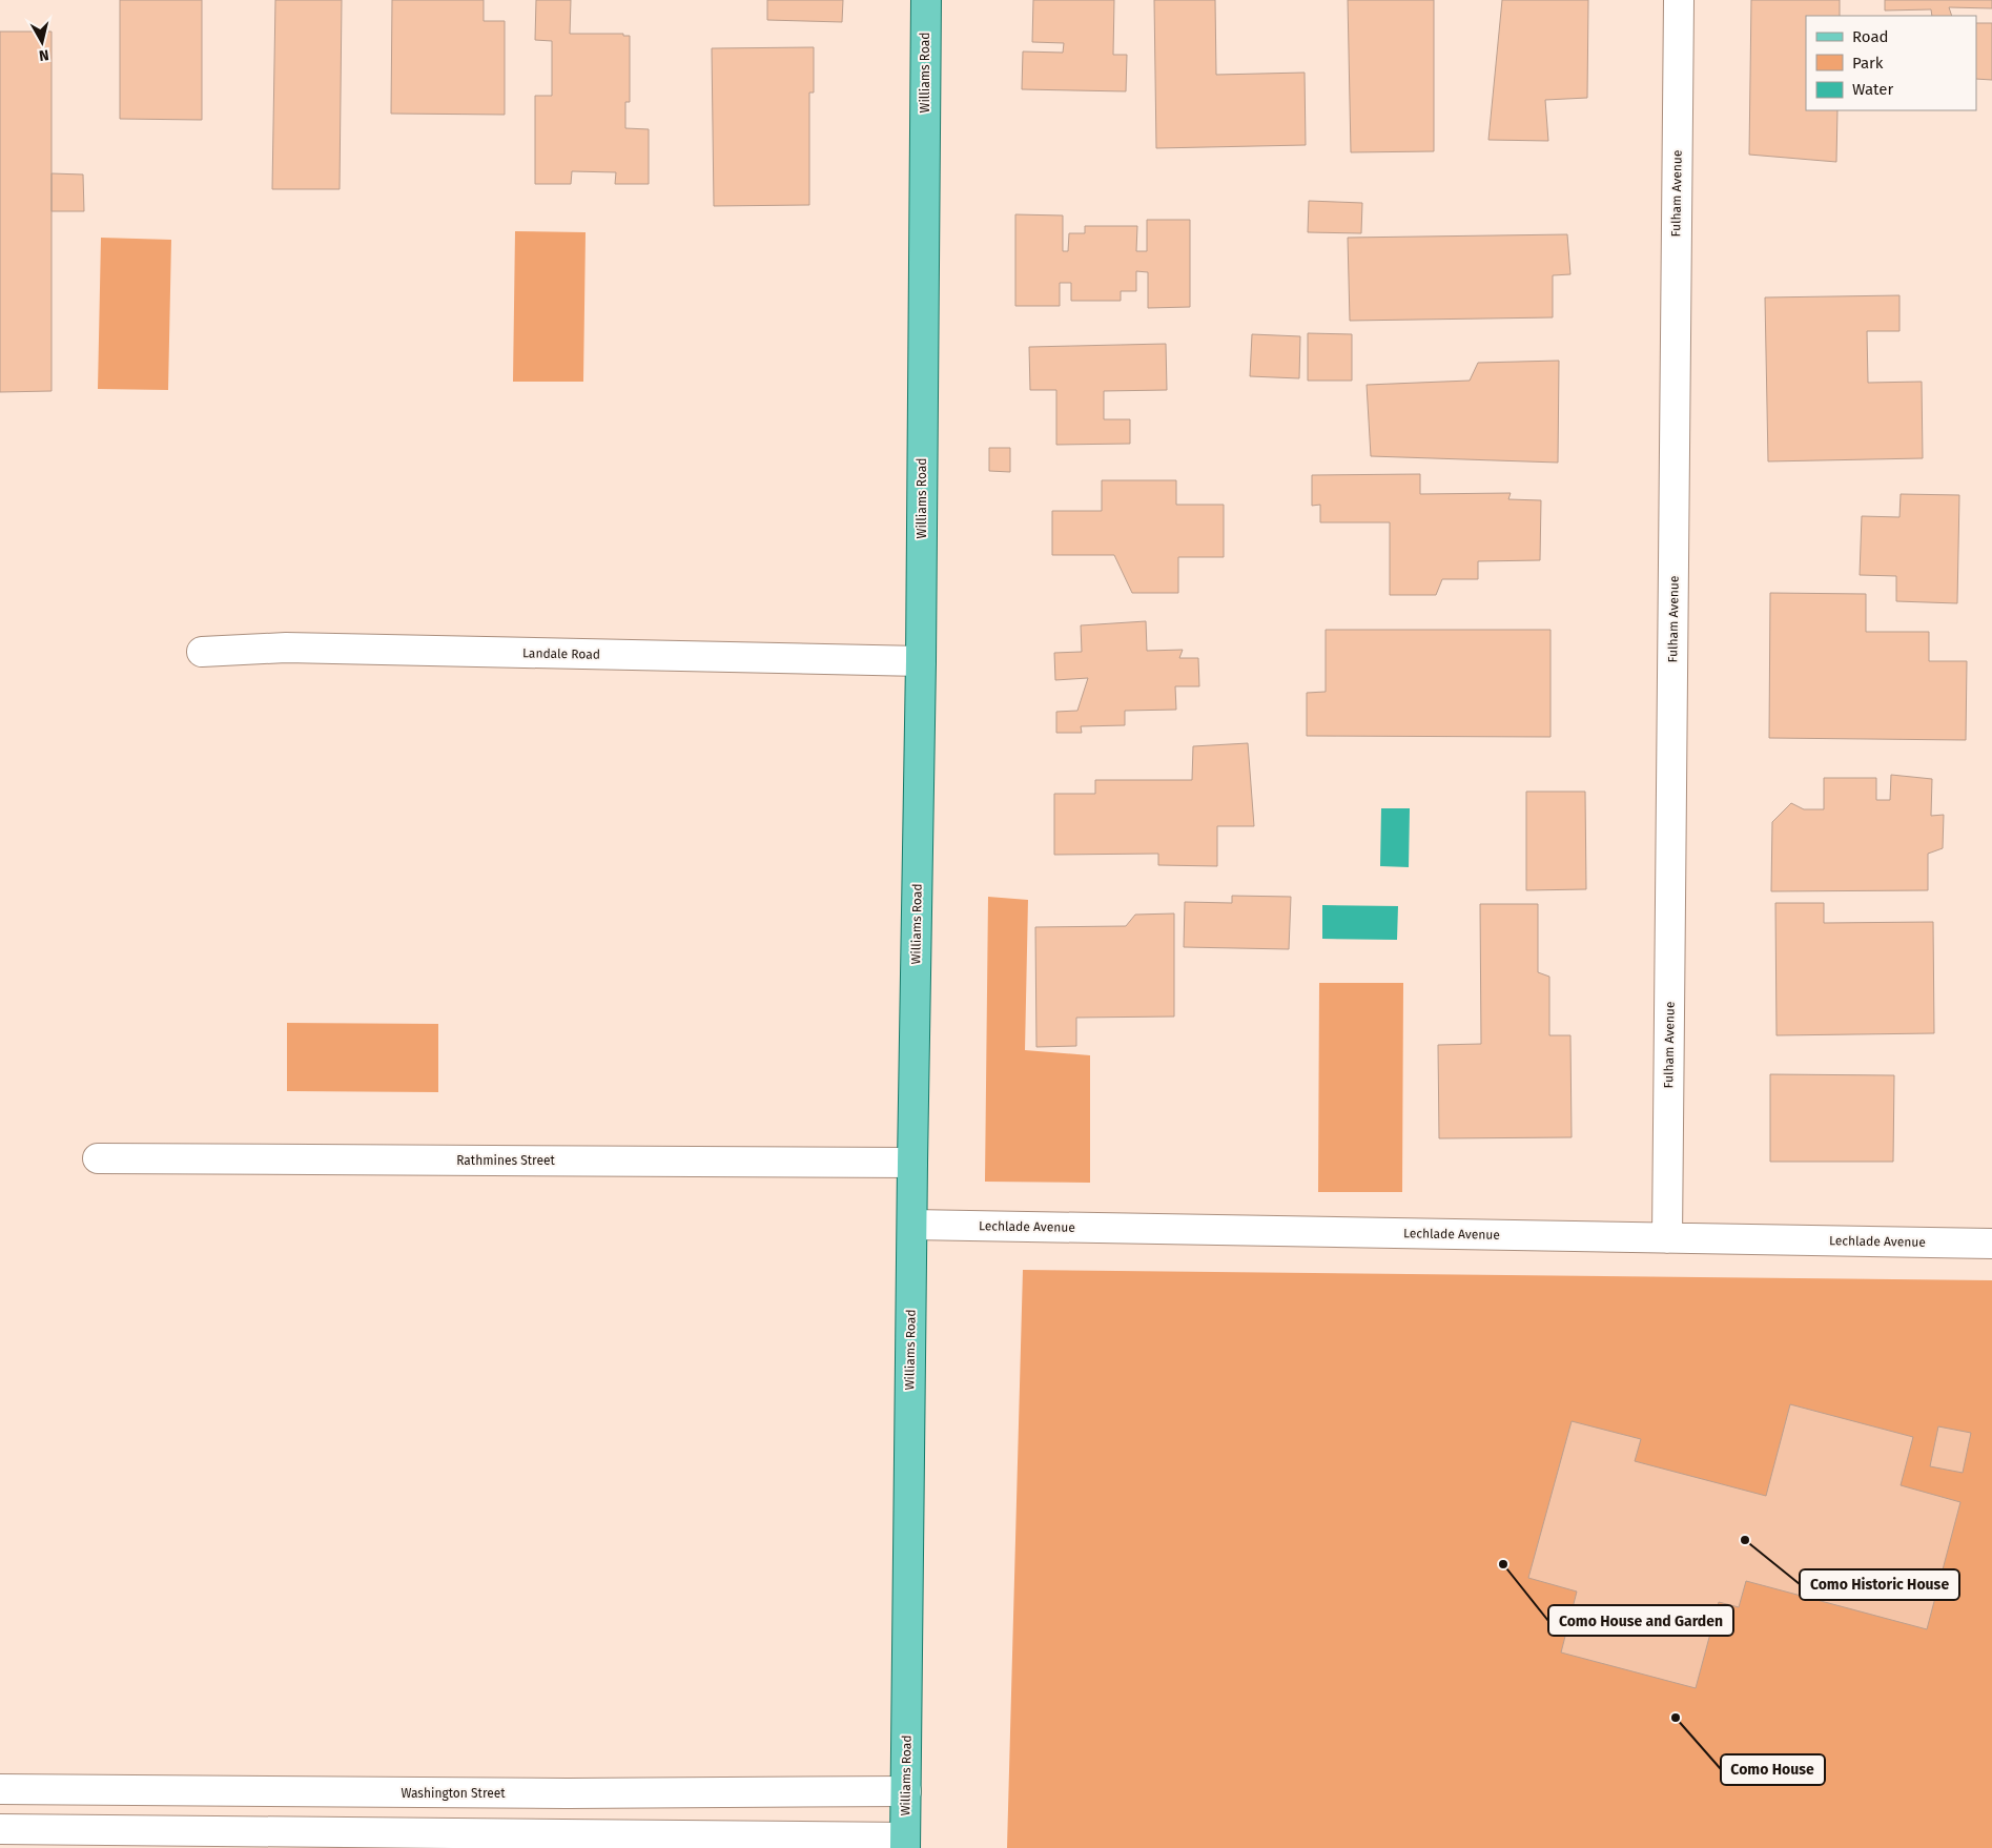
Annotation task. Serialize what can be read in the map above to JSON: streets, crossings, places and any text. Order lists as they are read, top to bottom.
{
  "streets": {
    "main road": ["Williams Road"],
    "street": [
      "Fulham Avenue",
      "Landale Road",
      "Rathmines Street",
      "Lechlade Avenue",
      "Washington Street"
    ]
  },
  "crossings": [
    ["Williams Road", "Landale Road"],
    ["Williams Road", "Rathmines Street"],
    ["Williams Road", "Lechlade Avenue"],
    ["Williams Road", "Washington Street"],
    ["Fulham Avenue", "Lechlade Avenue"]
  ],
  "places": ["Como Historic House", "Como House and Garden", "Como House"],
  "legend": ["Road", "Park", "Water"],
  "north": "bottom"
}
